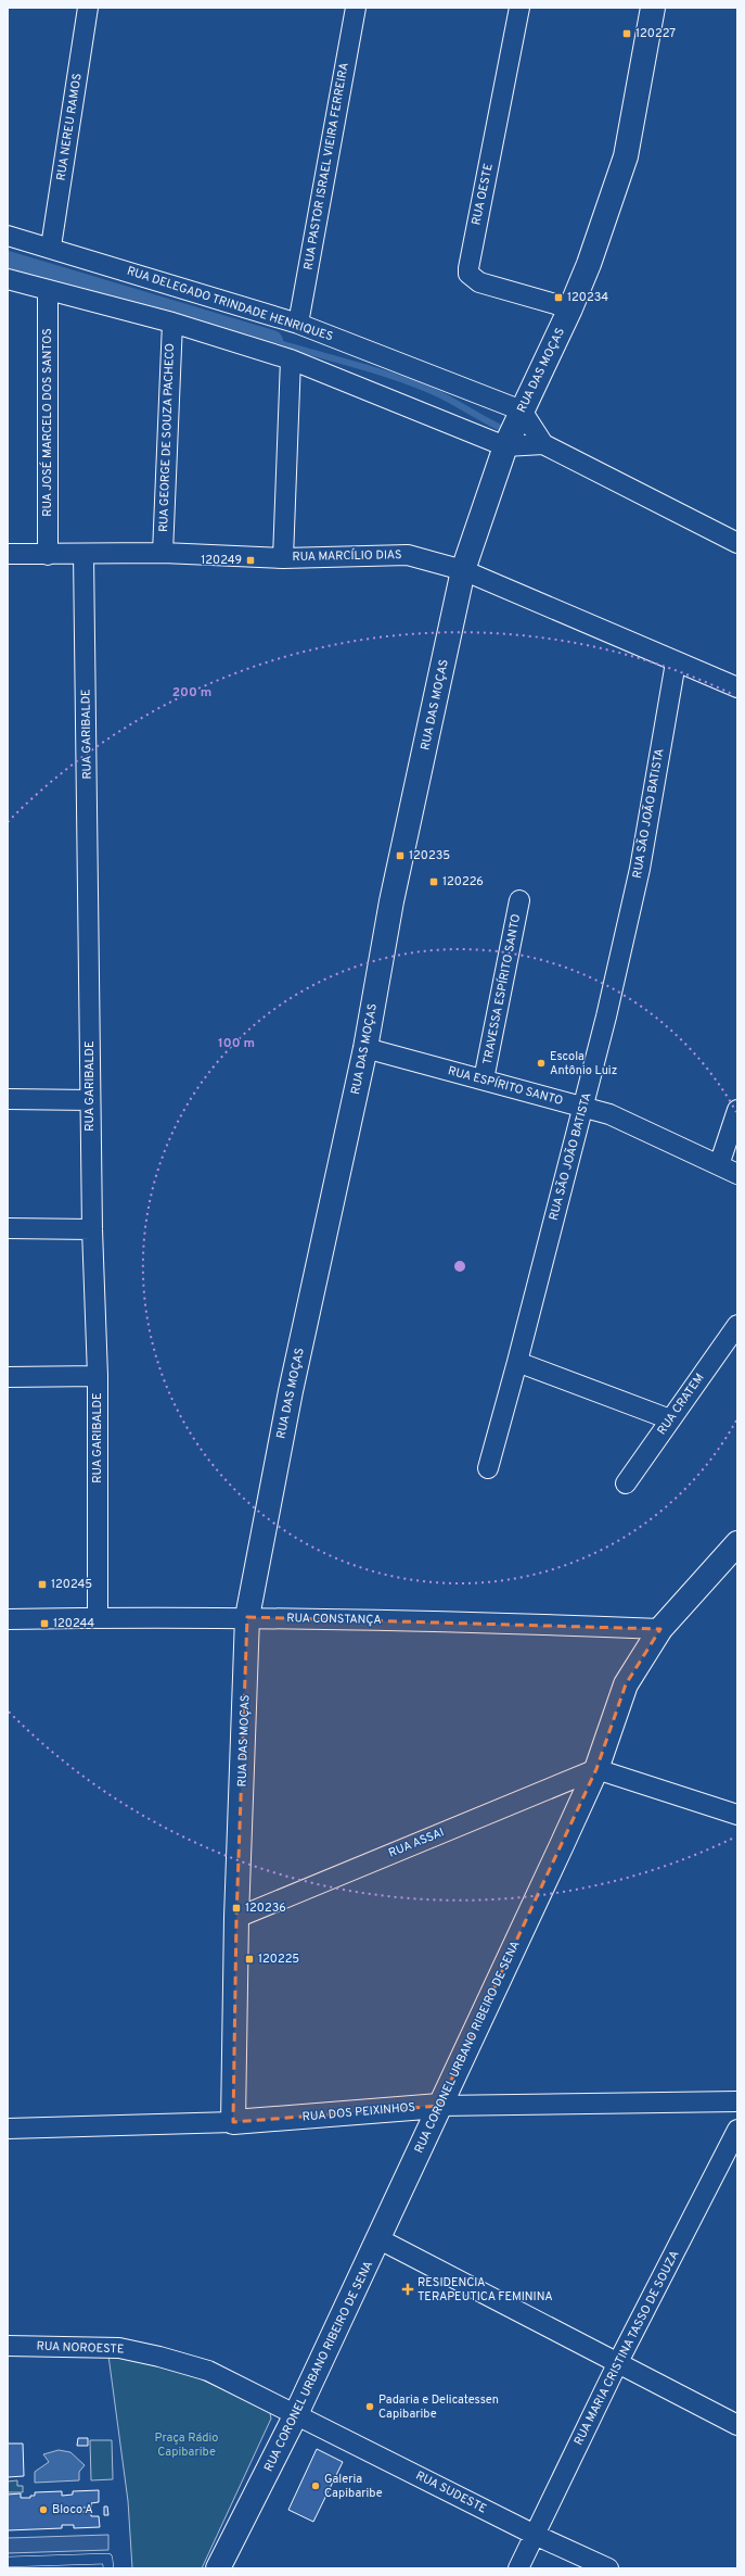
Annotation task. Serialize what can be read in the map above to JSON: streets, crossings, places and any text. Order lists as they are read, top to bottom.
{
  "streets": {
    "street": [
      "RUA NEREU RAMOS",
      "RUA PASTOR ISRAEL VIEIRA FERREIRA",
      "RUA OESTE",
      "RUA DELEGADO TRINDADE HENRIQUES",
      "RUA DAS MOÇAS",
      "RUA JOSÉ MARCELO DOS SANTOS",
      "RUA GEORGE DE SOUZA PACHECO",
      "RUA MARCÍLIO DIAS",
      "RUA GARIBALDE",
      "RUA SÃO JOÃO BATISTA",
      "TRAVESSA ESPÍRITO SANTO",
      "RUA ESPÍRITO SANTO",
      "RUA CRATEM",
      "RUA CONSTANÇA",
      "RUA ASSAI",
      "RUA CORONEL URBANO RIBEIRO DE SENA",
      "RUA DOS PEIXINHOS",
      "RUA NOROESTE",
      "RUA MARIA CRISTINA TASSO DE SOUZA",
      "RUA SUDESTE"
    ]
  },
  "crossings": [
    ["RUA NEREU RAMOS", "RUA DELEGADO TRINDADE HENRIQUES"],
    ["RUA PASTOR ISRAEL VIEIRA FERREIRA", "RUA DELEGADO TRINDADE HENRIQUES"],
    ["RUA OESTE", "RUA DAS MOÇAS"],
    ["RUA DELEGADO TRINDADE HENRIQUES", "RUA DAS MOÇAS"],
    ["RUA DAS MOÇAS", "RUA MARCÍLIO DIAS"],
    ["RUA DAS MOÇAS", "RUA ESPÍRITO SANTO"],
    ["RUA DAS MOÇAS", "RUA CONSTANÇA"],
    ["RUA DAS MOÇAS", "RUA ASSAI"],
    ["RUA DAS MOÇAS", "RUA DOS PEIXINHOS"],
    ["RUA JOSÉ MARCELO DOS SANTOS", "RUA MARCÍLIO DIAS"],
    ["RUA GEORGE DE SOUZA PACHECO", "RUA MARCÍLIO DIAS"],
    ["RUA MARCÍLIO DIAS", "RUA GARIBALDE"],
    ["RUA MARCÍLIO DIAS", "RUA SÃO JOÃO BATISTA"],
    ["RUA GARIBALDE", "RUA CONSTANÇA"],
    ["RUA SÃO JOÃO BATISTA", "RUA ESPÍRITO SANTO"],
    ["TRAVESSA ESPÍRITO SANTO", "RUA ESPÍRITO SANTO"],
    ["RUA CONSTANÇA", "RUA CORONEL URBANO RIBEIRO DE SENA"],
    ["RUA ASSAI", "RUA CORONEL URBANO RIBEIRO DE SENA"],
    ["RUA CORONEL URBANO RIBEIRO DE SENA", "RUA DOS PEIXINHOS"],
    ["RUA CORONEL URBANO RIBEIRO DE SENA", "RUA NOROESTE"],
    ["RUA CORONEL URBANO RIBEIRO DE SENA", "RUA SUDESTE"],
    ["RUA NOROESTE", "RUA SUDESTE"],
    ["RUA MARIA CRISTINA TASSO DE SOUZA", "RUA SUDESTE"]
  ],
  "parks": ["Praça Rádio Capibaribe"],
  "places": {
    "transit": [
      "120227",
      "120234",
      "120249",
      "120235",
      "120226",
      "120245",
      "120244",
      "120236",
      "120225"
    ],
    "other": [
      "Escola Antônio Luiz",
      "Padaria e Delicatessen Capibaribe",
      "Galeria Capibaribe",
      "Bloco A"
    ],
    "health": ["RESIDENCIA TERAPEUTICA FEMININA"]
  },
  "rings": ["200 m", "100 m"]
}
